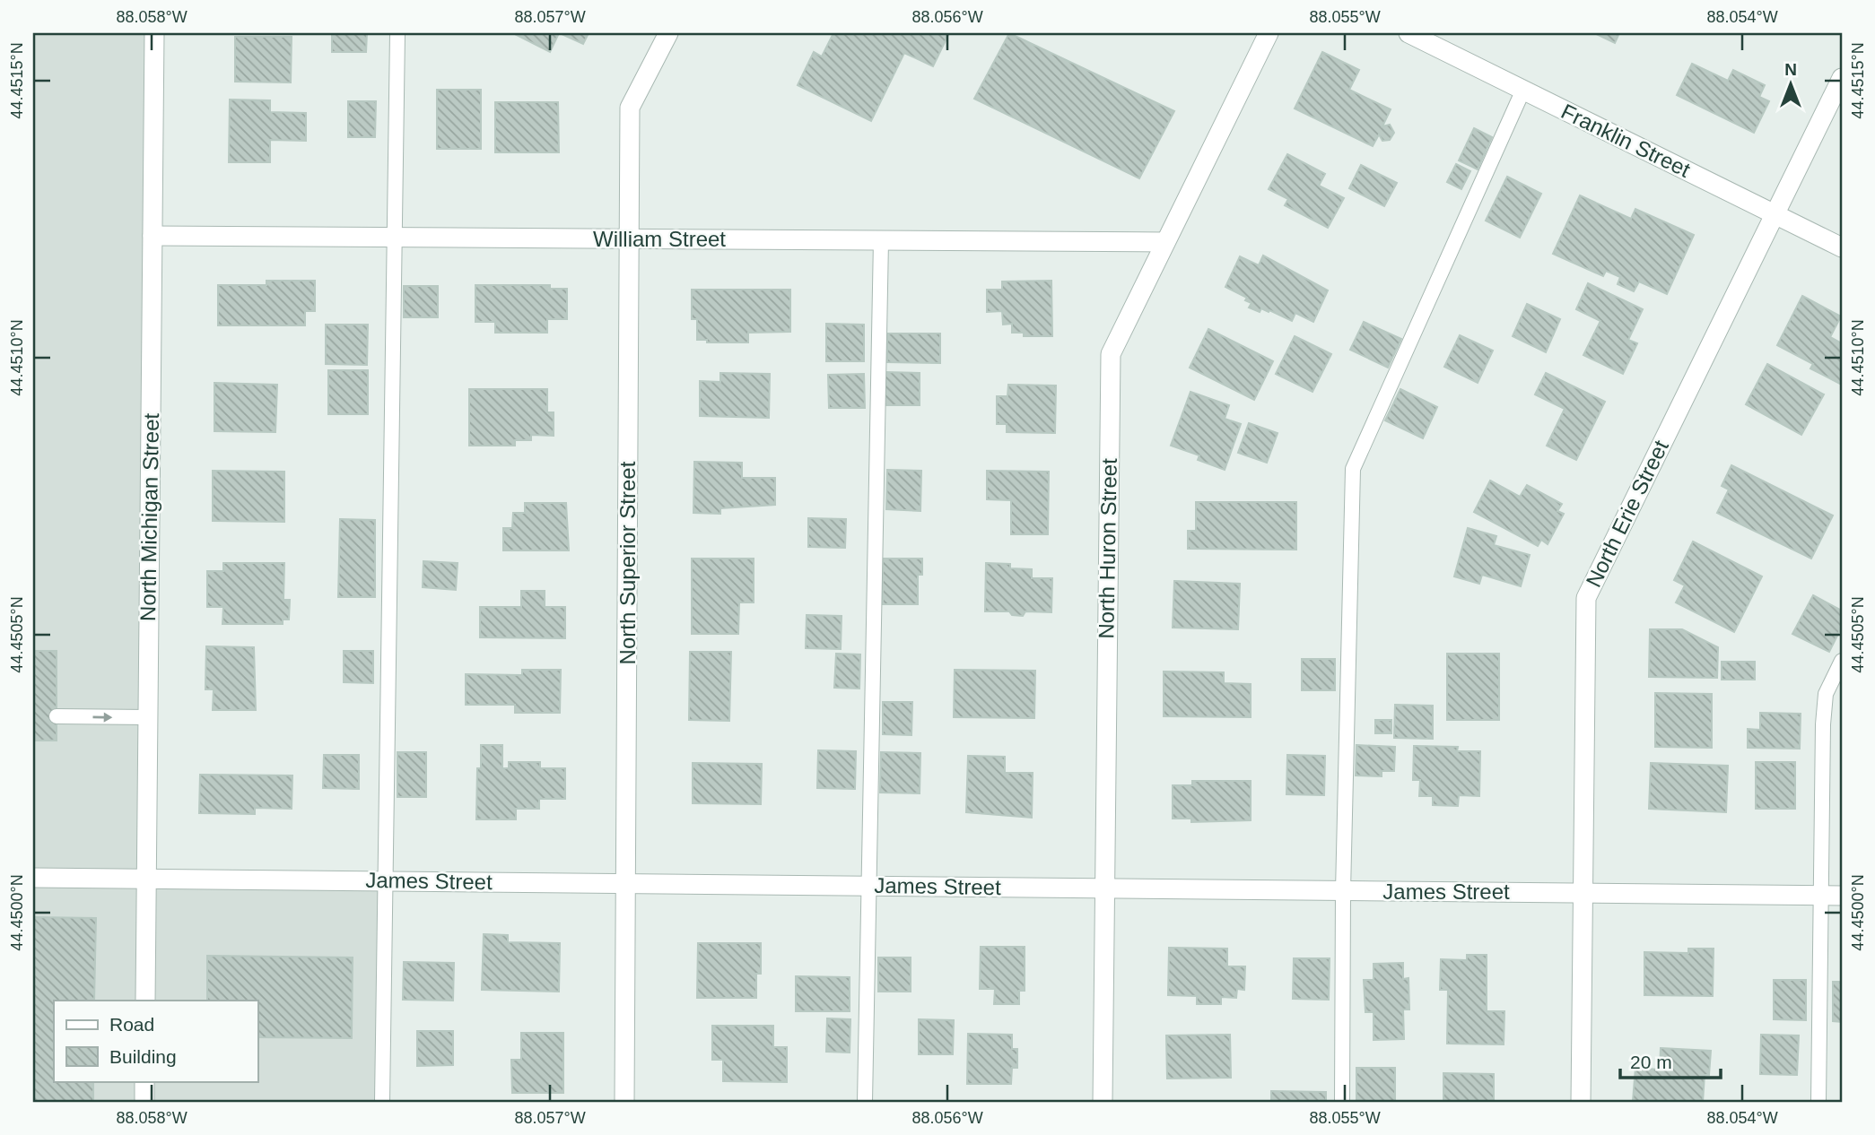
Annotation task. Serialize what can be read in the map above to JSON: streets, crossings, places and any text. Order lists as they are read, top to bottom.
{
  "streets": {
    "street": [
      "Franklin Street",
      "William Street",
      "North Erie Street",
      "North Michigan Street",
      "North Huron Street",
      "North Superior Street",
      "James Street"
    ]
  },
  "crossings": [
    ["Franklin Street", "North Erie Street"],
    ["William Street", "North Michigan Street"],
    ["William Street", "North Huron Street"],
    ["William Street", "North Superior Street"],
    ["North Erie Street", "James Street"],
    ["North Michigan Street", "James Street"],
    ["North Huron Street", "James Street"],
    ["North Superior Street", "James Street"]
  ],
  "legend": ["Road", "Building"],
  "scale_bar": "20 m",
  "north": "top",
  "coordinates": [
    "88.058°W",
    "88.057°W",
    "88.056°W",
    "88.055°W",
    "88.054°W",
    "44.4515°N",
    "44.4510°N",
    "44.4505°N",
    "44.4500°N"
  ]
}
